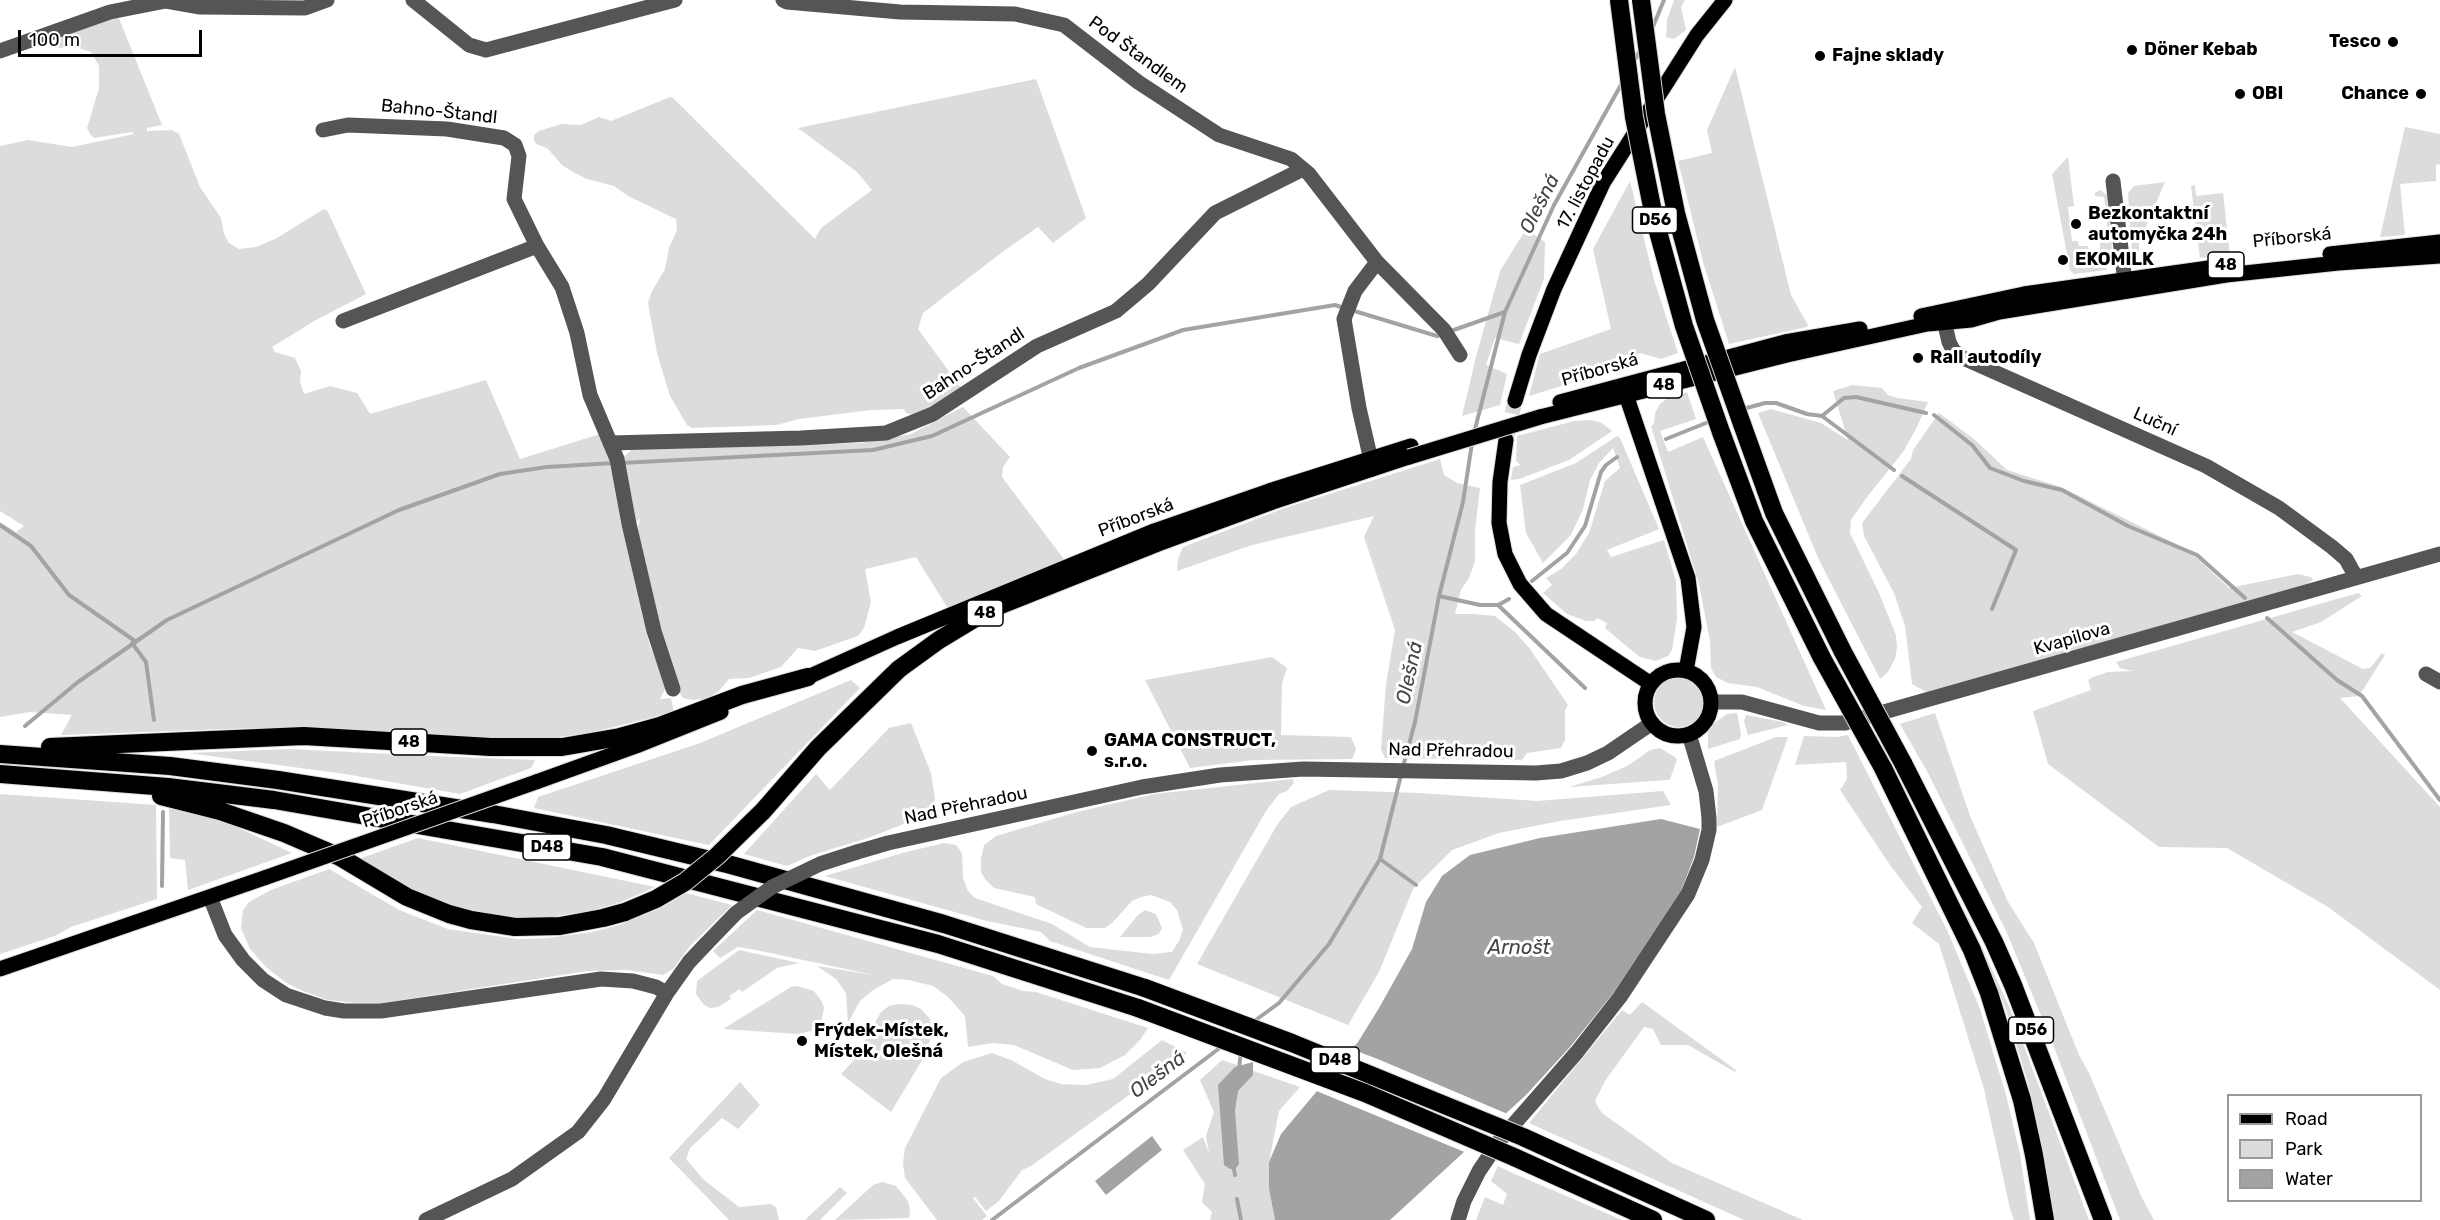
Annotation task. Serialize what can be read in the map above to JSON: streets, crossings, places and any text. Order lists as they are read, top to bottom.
{
  "streets": {
    "highway": ["D56", "48", "D48"],
    "main road": ["17. listopadu", "Příborská"],
    "street": [
      "Pod Štandlem",
      "Bahno-Štandl",
      "Luční",
      "Kvapilova",
      "Nad Přehradou"
    ]
  },
  "crossings": [
    ["Pod Štandlem", "Bahno-Štandl"],
    ["Příborská", "48"],
    ["Příborská", "Luční"],
    ["Luční", "Kvapilova"],
    ["Kvapilova", "Nad Přehradou"]
  ],
  "water": ["Olešná", "Arnošt"],
  "places": [
    "Tesco",
    "Döner Kebab",
    "Fajne sklady",
    "OBI",
    "Chance",
    "Bezkontaktní automyčka 24h",
    "EKOMILK",
    "Rall autodíly",
    "GAMA CONSTRUCT, s.r.o.",
    "Frýdek-Místek, Místek, Olešná"
  ],
  "legend": ["Road", "Park", "Water"],
  "scale_bar": "100 m"
}
